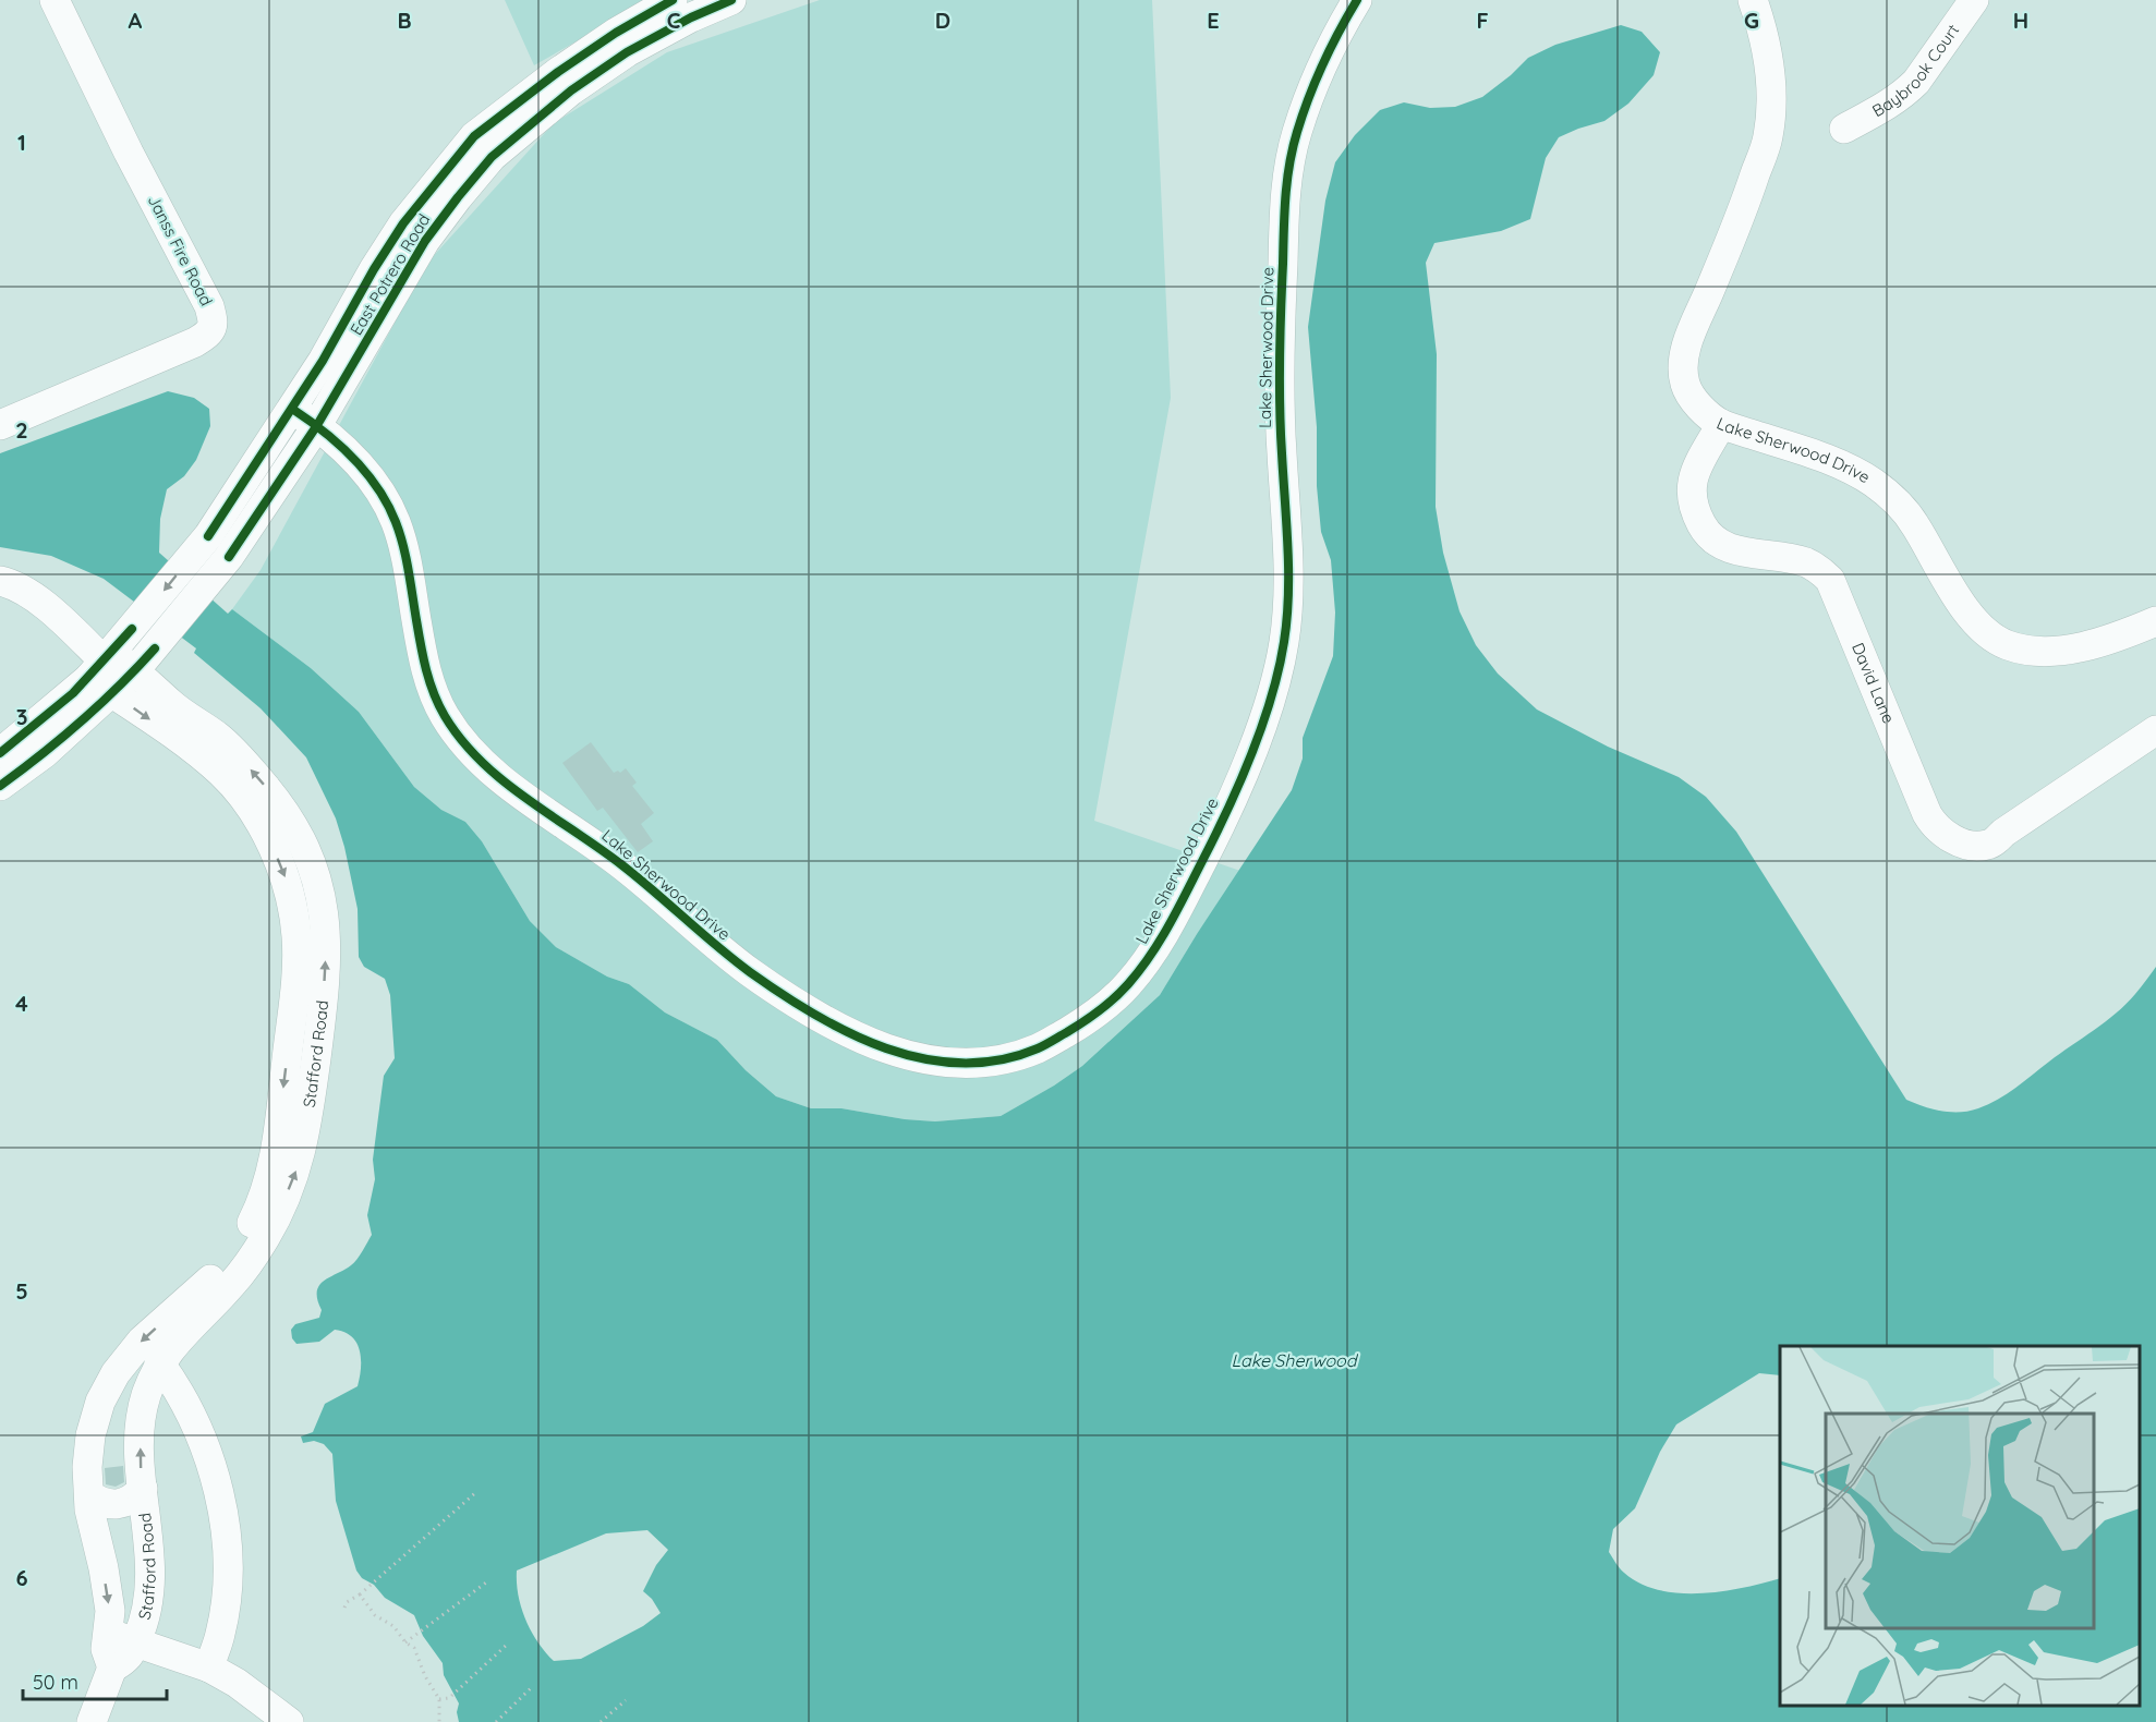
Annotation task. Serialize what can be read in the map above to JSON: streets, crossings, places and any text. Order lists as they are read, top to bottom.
{
  "streets": {
    "street": [
      "Baybrook Court",
      "Janss Fire Road",
      "East Potrero Road",
      "Lake Sherwood Drive",
      "David Lane",
      "Stafford Road"
    ]
  },
  "crossings": [
    ["East Potrero Road", "Lake Sherwood Drive"],
    ["East Potrero Road", "Stafford Road"],
    ["Lake Sherwood Drive", "David Lane"]
  ],
  "water": ["Lake Sherwood"],
  "scale_bar": "50 m",
  "grid": {
    "columns": [
      "A",
      "B",
      "C",
      "D",
      "E",
      "F",
      "G",
      "H"
    ],
    "rows": [
      "1",
      "2",
      "3",
      "4",
      "5",
      "6"
    ]
  }
}
